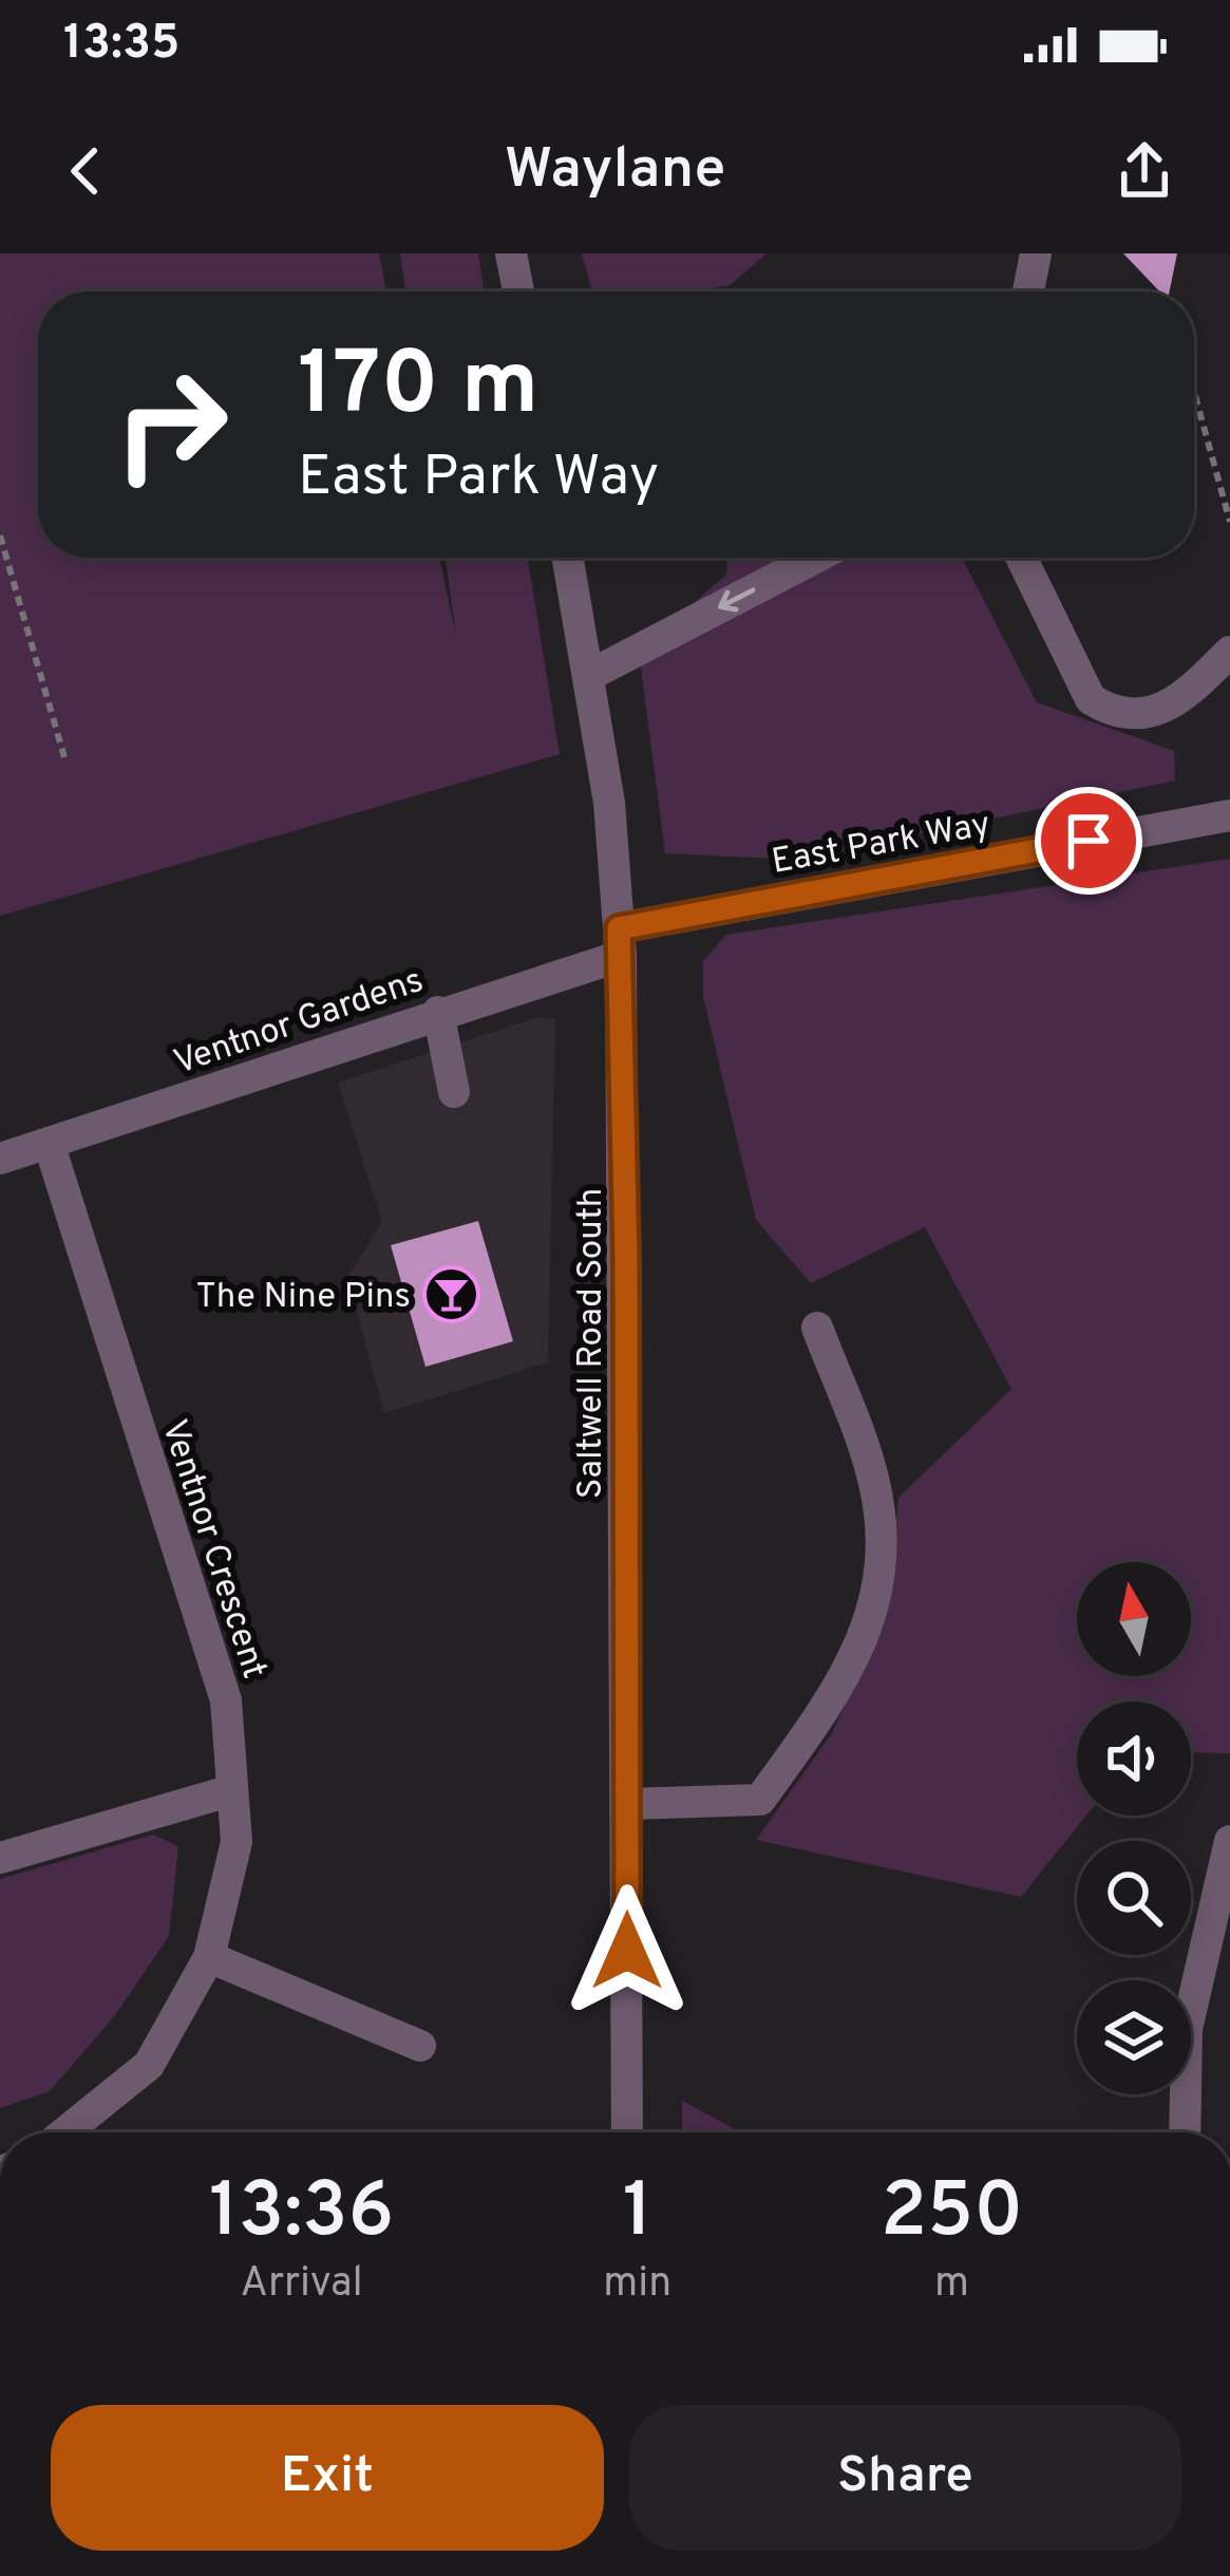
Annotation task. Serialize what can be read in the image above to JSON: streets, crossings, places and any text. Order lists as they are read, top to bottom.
{
  "streets": {
    "street": [
      "East Park Way",
      "Ventnor Gardens",
      "Saltwell Road South",
      "Ventnor Crescent"
    ]
  },
  "crossings": [
    ["East Park Way", "Ventnor Gardens"],
    ["East Park Way", "Saltwell Road South"],
    ["Ventnor Gardens", "Saltwell Road South"],
    ["Ventnor Gardens", "Ventnor Crescent"]
  ],
  "places": {
    "bar": ["The Nine Pins"]
  },
  "north": "top",
  "page": {
    "status": "13:35",
    "header": "Waylane",
    "turn": ["170 m", "East Park Way"],
    "eta": [
      "13:36",
      "Arrival",
      "1",
      "min",
      "250",
      "m"
    ],
    "buttons": ["Exit", "Share"]
  }
}
